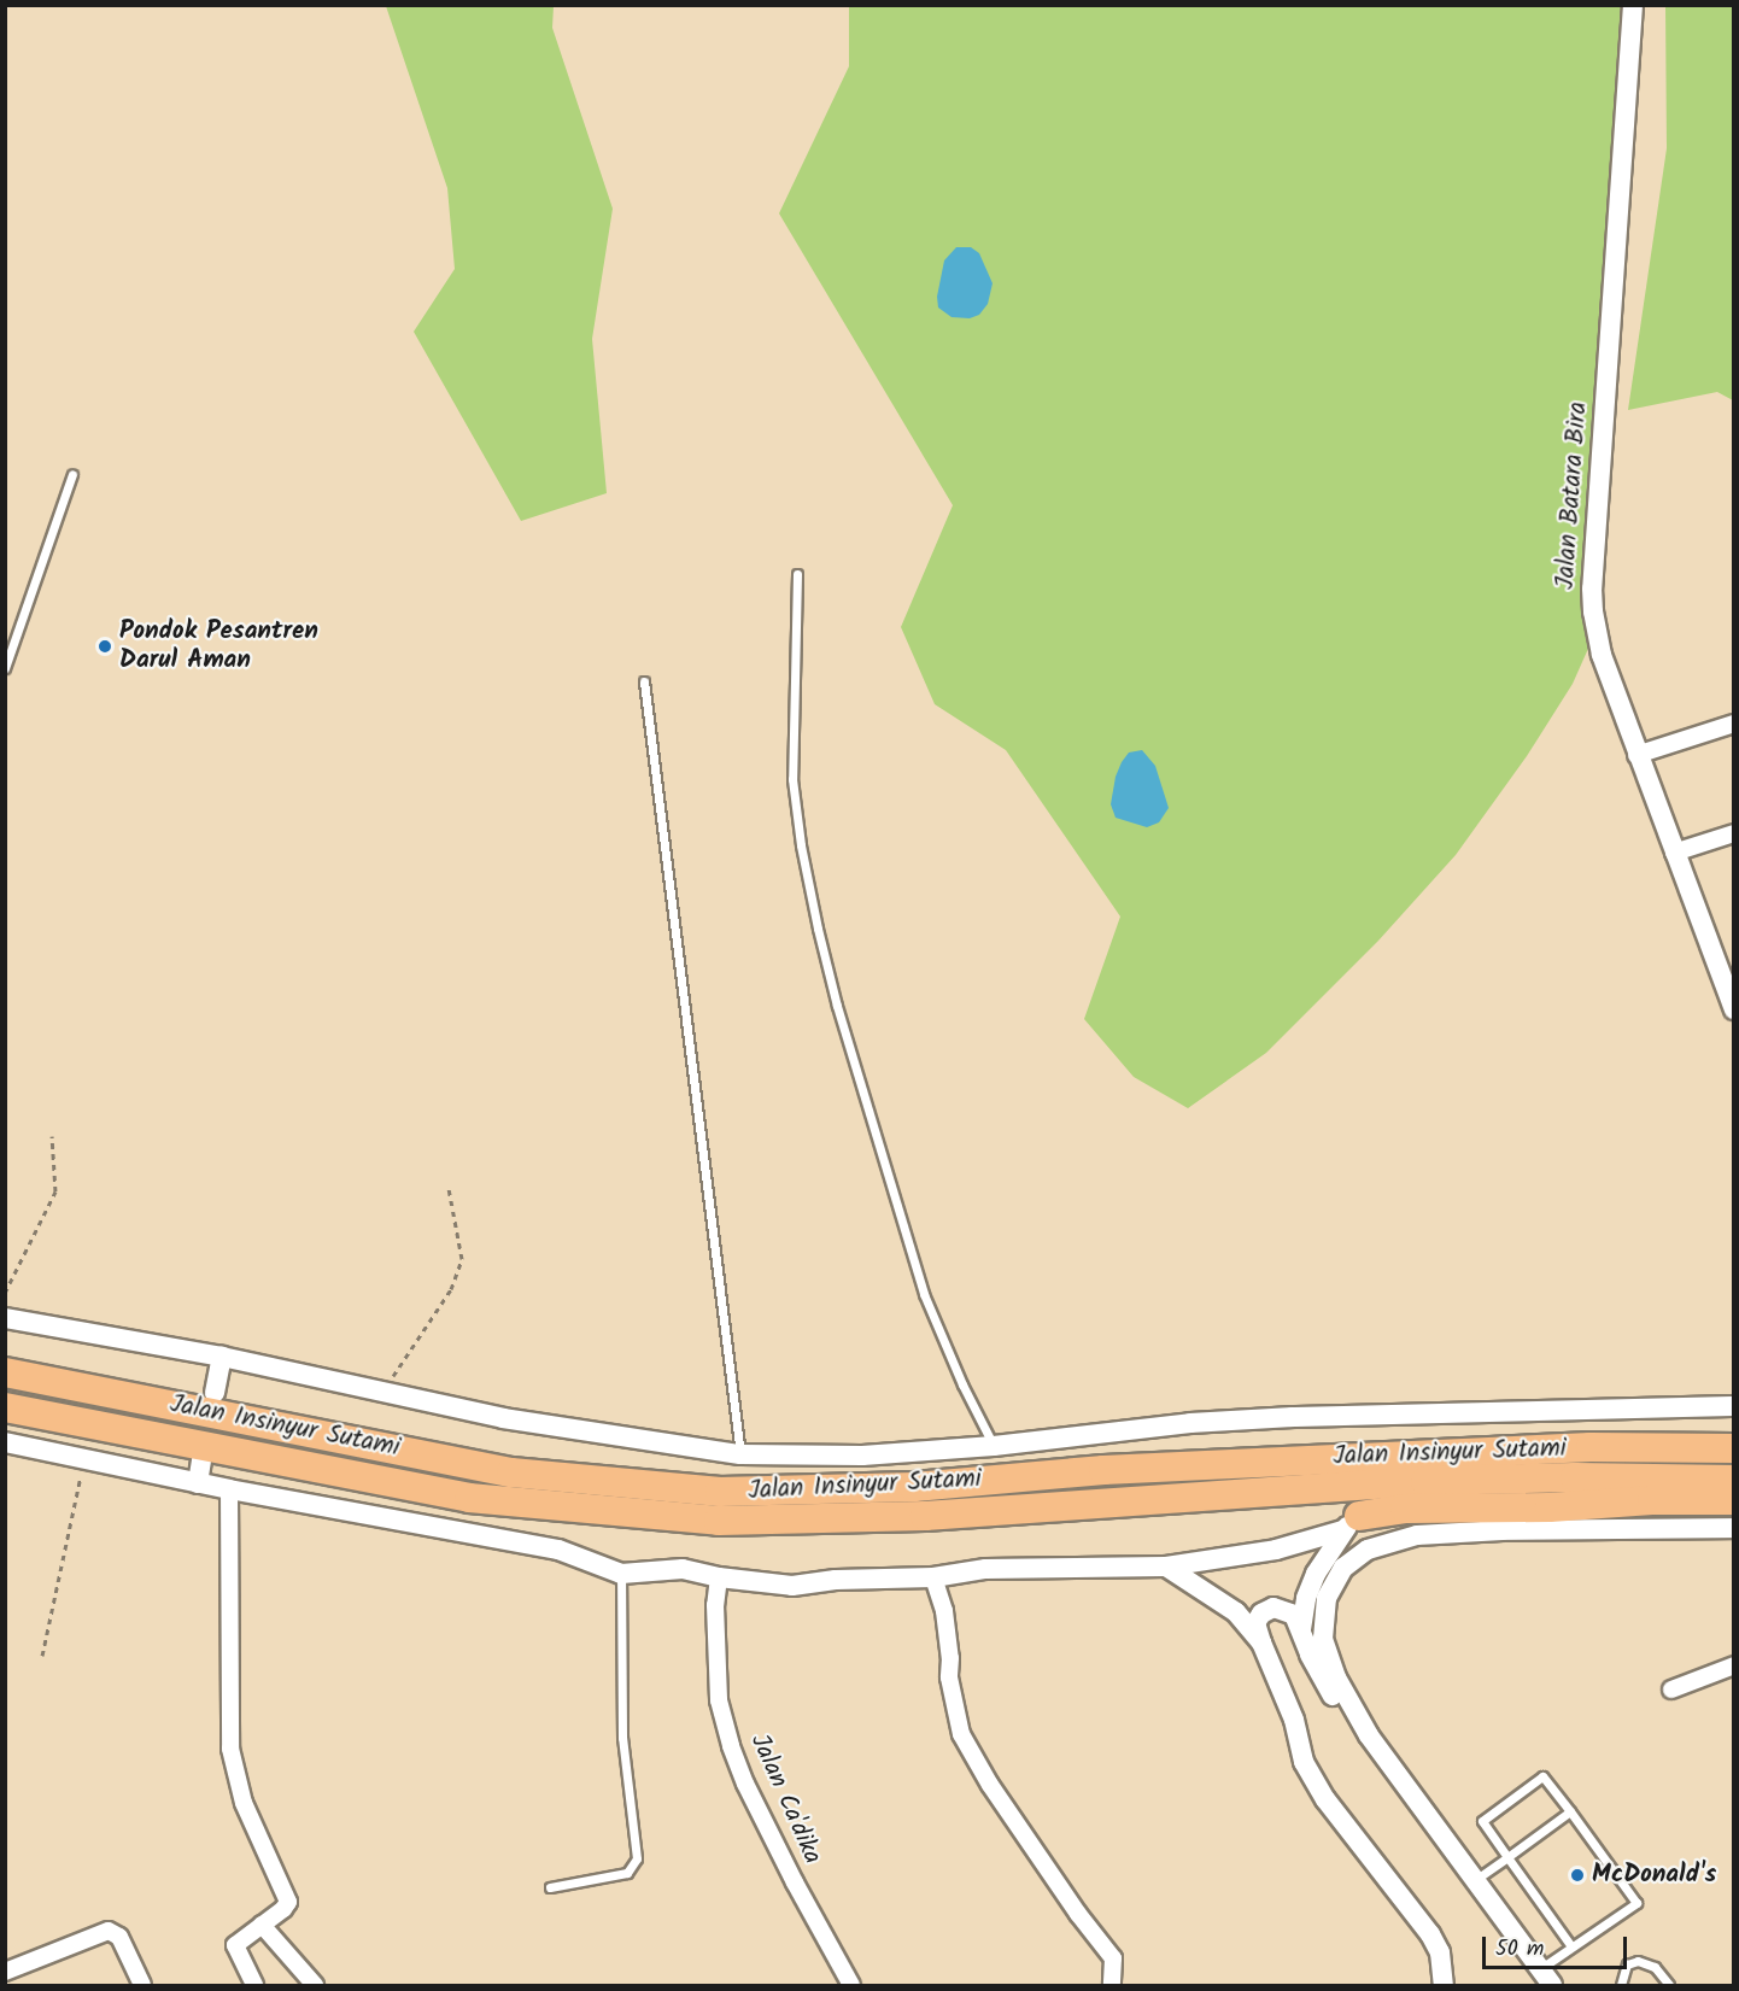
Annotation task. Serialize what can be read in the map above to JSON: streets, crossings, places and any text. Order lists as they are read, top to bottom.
{
  "streets": {
    "highway": ["Jalan Insinyur Sutami"],
    "street": ["Jalan Batara Bira", "Jalan Ca'dika"]
  },
  "places": ["Pondok Pesantren Darul Aman", "McDonald's"],
  "scale_bar": "50 m"
}
